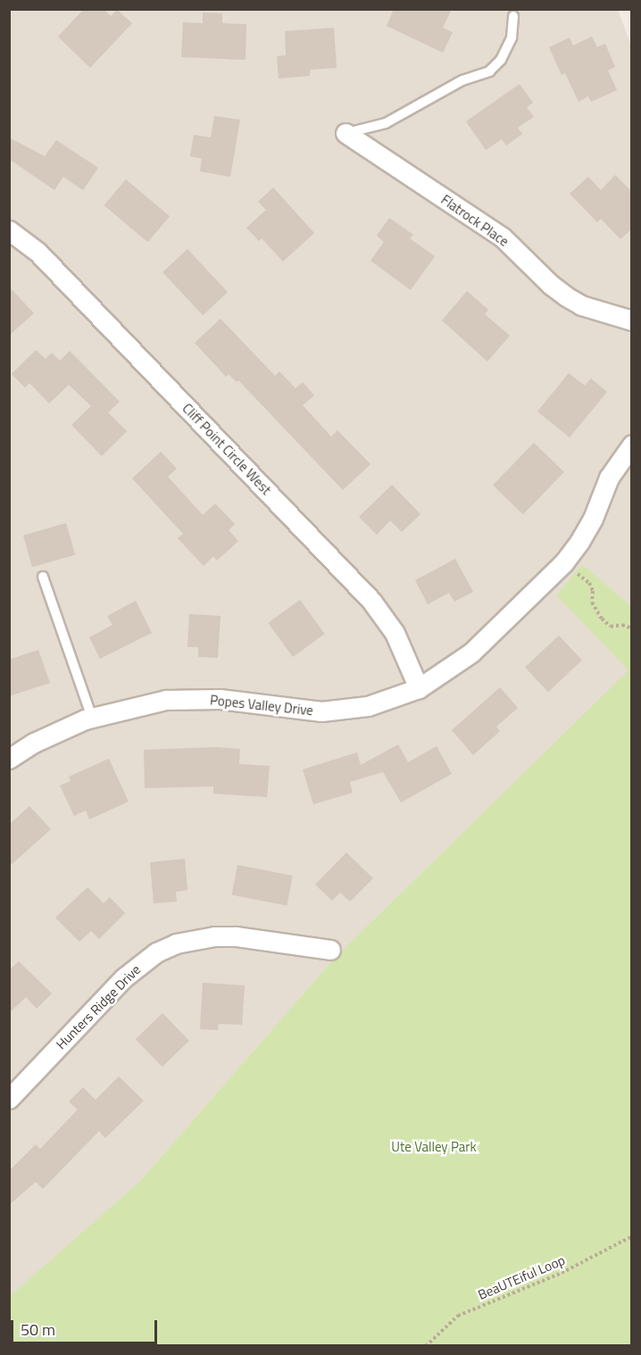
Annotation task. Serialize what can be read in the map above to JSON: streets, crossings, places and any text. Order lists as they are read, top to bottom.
{
  "streets": {
    "street": [
      "Flatrock Place",
      "Cliff Point Circle West",
      "Popes Valley Drive",
      "Hunters Ridge Drive"
    ],
    "path": ["BeaUTEiful Loop"]
  },
  "crossings": [
    ["Cliff Point Circle West", "Popes Valley Drive"]
  ],
  "parks": ["Ute Valley Park"],
  "scale_bar": "50 m"
}
